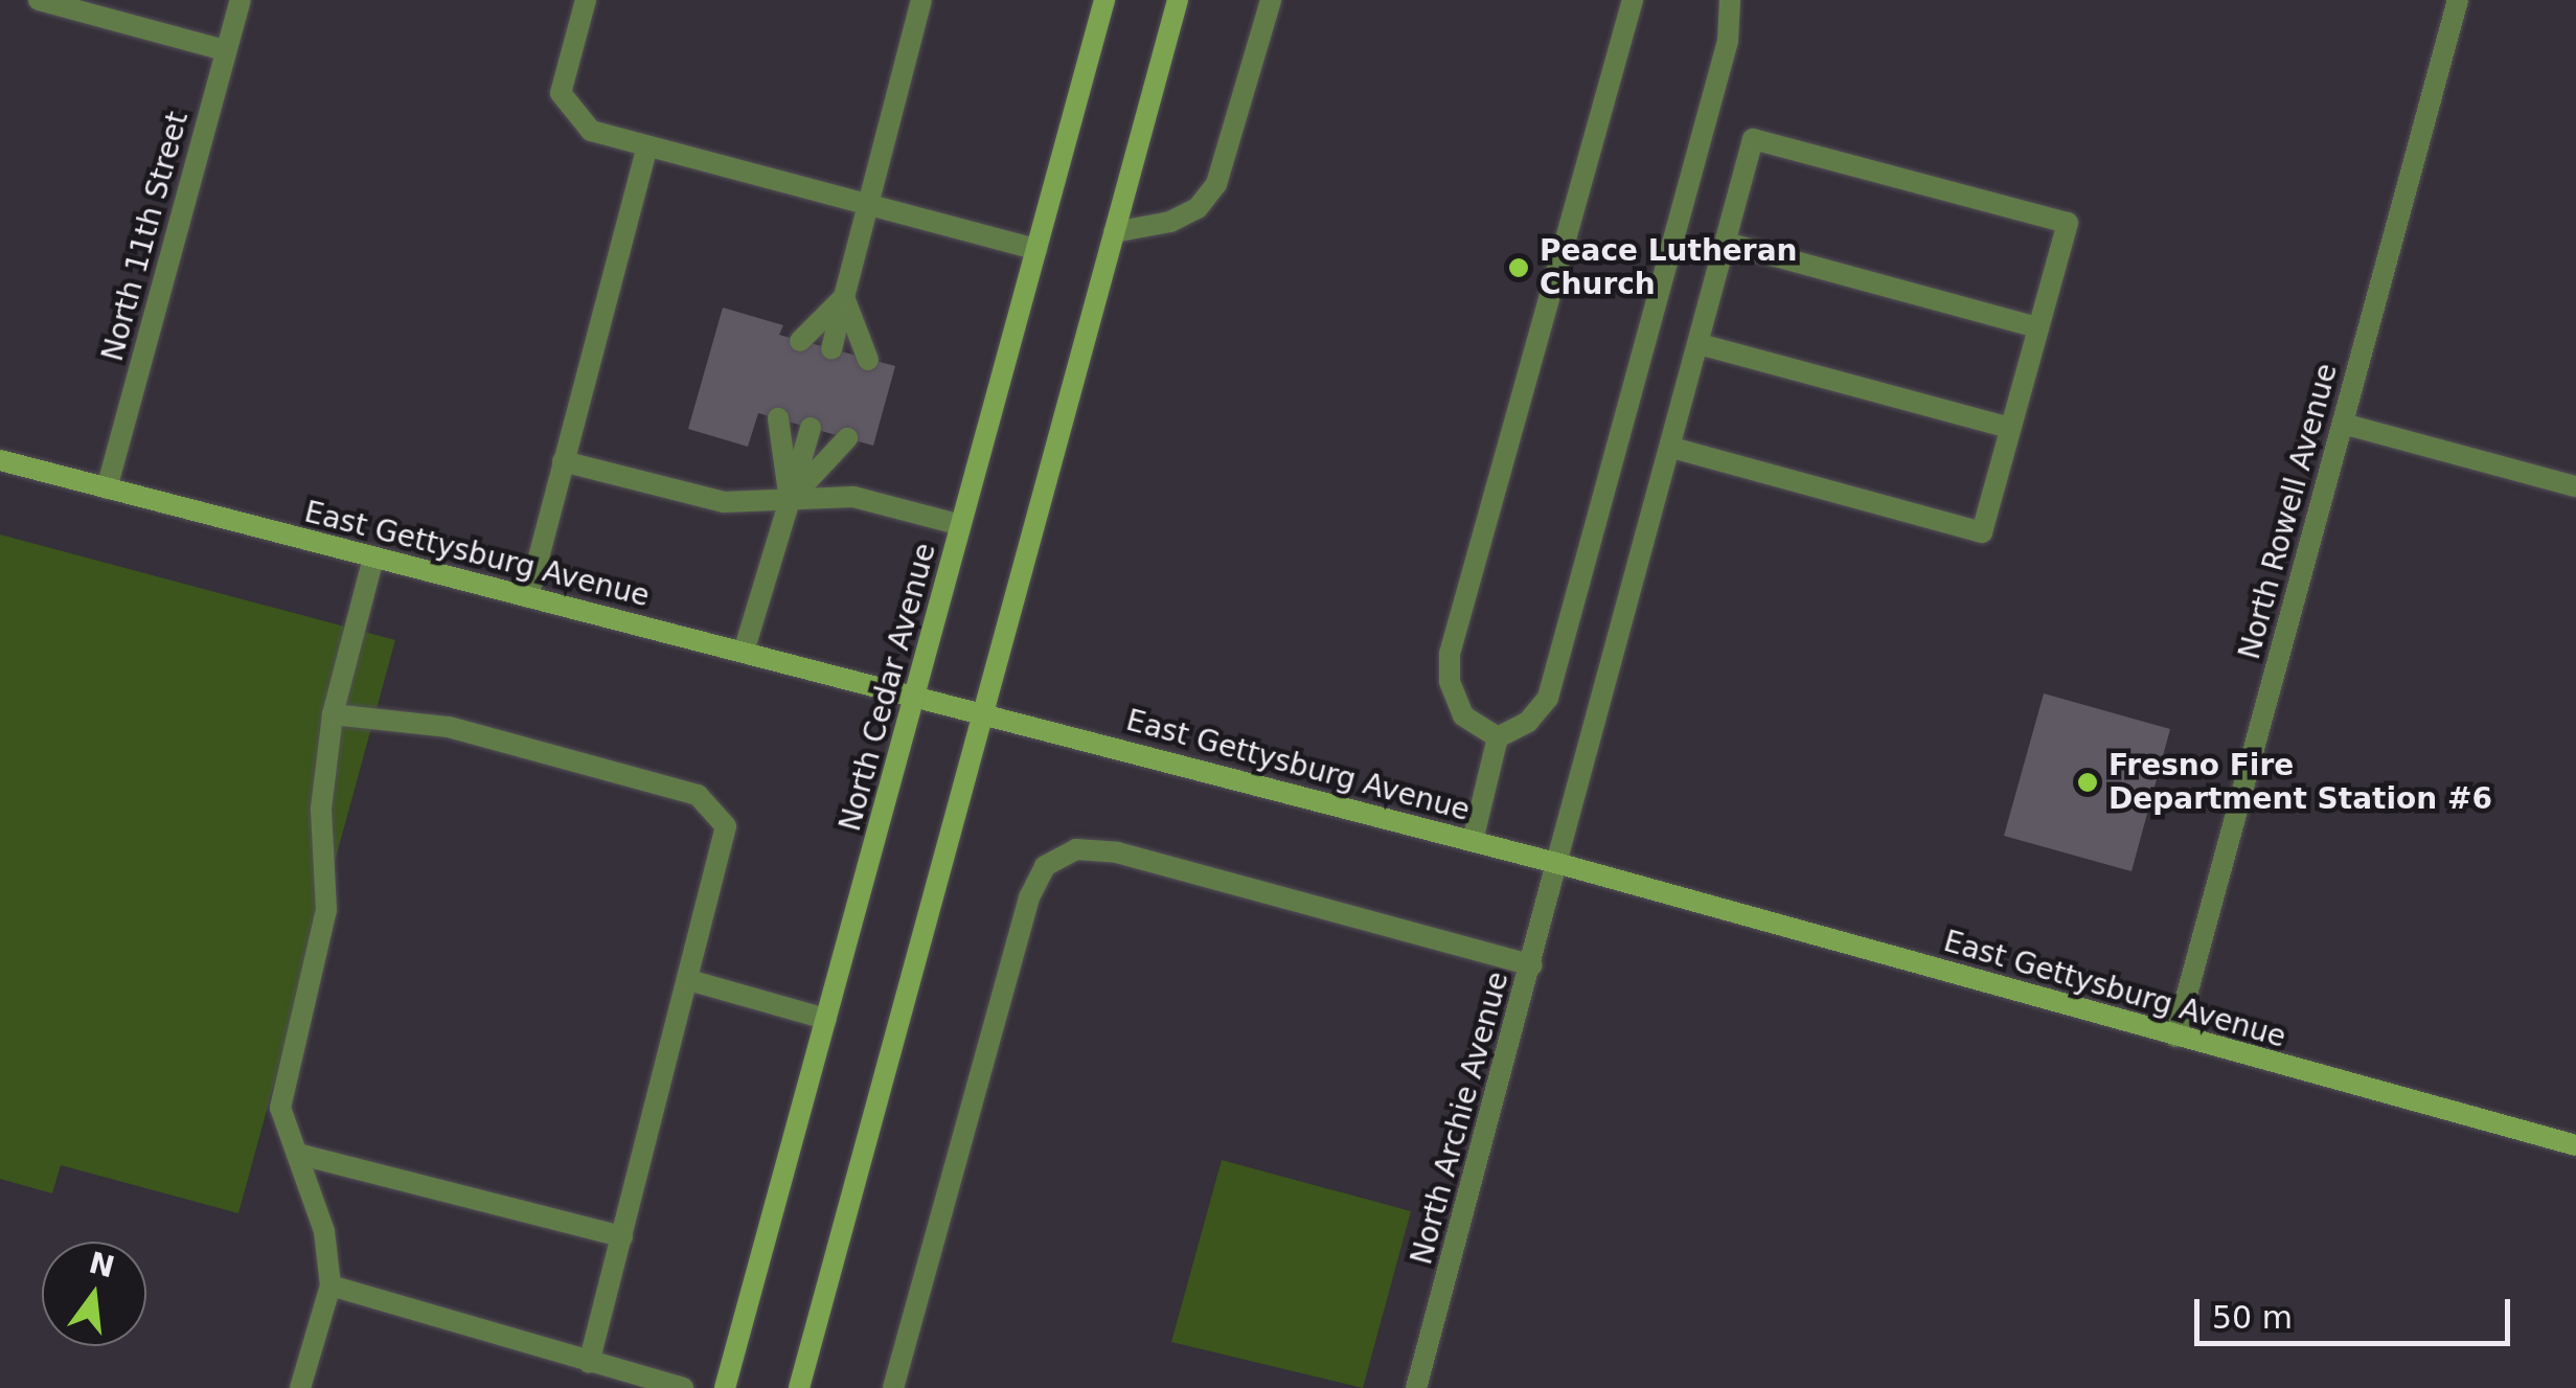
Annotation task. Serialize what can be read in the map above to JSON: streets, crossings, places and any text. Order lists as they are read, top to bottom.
{
  "streets": {
    "main road": ["East Gettysburg Avenue", "North Cedar Avenue"],
    "street": ["North 11th Street", "North Rowell Avenue", "North Archie Avenue"]
  },
  "crossings": [
    ["North 11th Street", "East Gettysburg Avenue"],
    ["North Rowell Avenue", "East Gettysburg Avenue"],
    ["East Gettysburg Avenue", "North Cedar Avenue"],
    ["East Gettysburg Avenue", "North Archie Avenue"]
  ],
  "places": ["Peace Lutheran Church", "Fresno Fire Department Station #6"],
  "scale_bar": "50 m",
  "north": "top"
}
